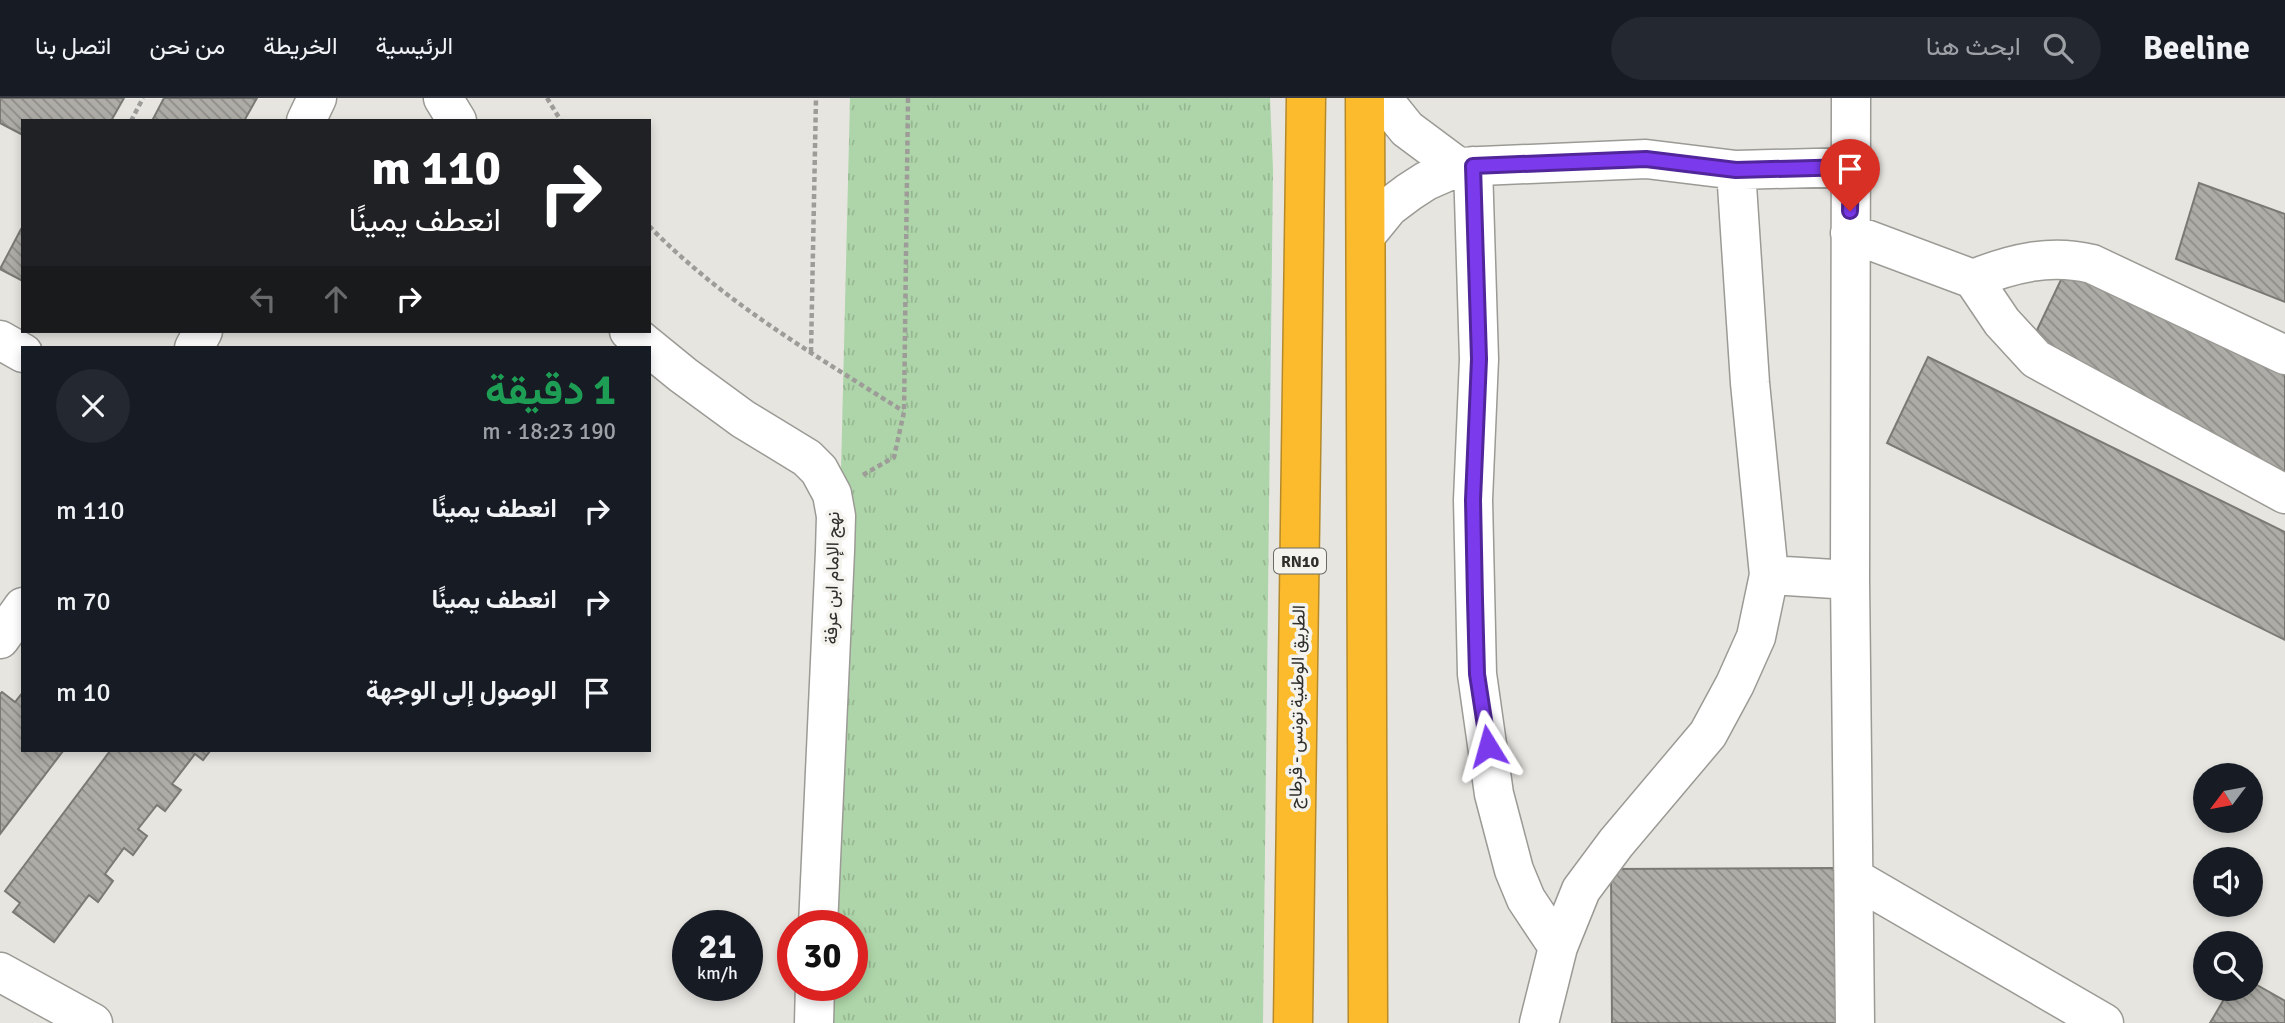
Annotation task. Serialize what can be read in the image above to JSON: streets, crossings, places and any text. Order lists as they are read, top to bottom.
{
  "streets": {
    "highway": ["RN10", "الطريق الوطنية تونس - قرطاج"],
    "street": ["نهج الإمام ابن عرفة"]
  },
  "north": "bottom left",
  "page": {
    "header": "Beeline",
    "search": "ابحث هنا",
    "nav": [
      "الرئيسية",
      "الخريطة",
      "من نحن",
      "اتصل بنا"
    ],
    "turn": ["110 m", "انعطف يمينًا"],
    "heading": ["1 دقيقة", "190 m · 18:23"],
    "list": [
      {
        "name": "انعطف يمينًا",
        "value": "110 m"
      },
      {
        "name": "انعطف يمينًا",
        "value": "70 m"
      },
      {
        "name": "الوصول إلى الوجهة",
        "value": "10 m"
      }
    ],
    "speed": "21 km/h",
    "limit": "30"
  }
}
